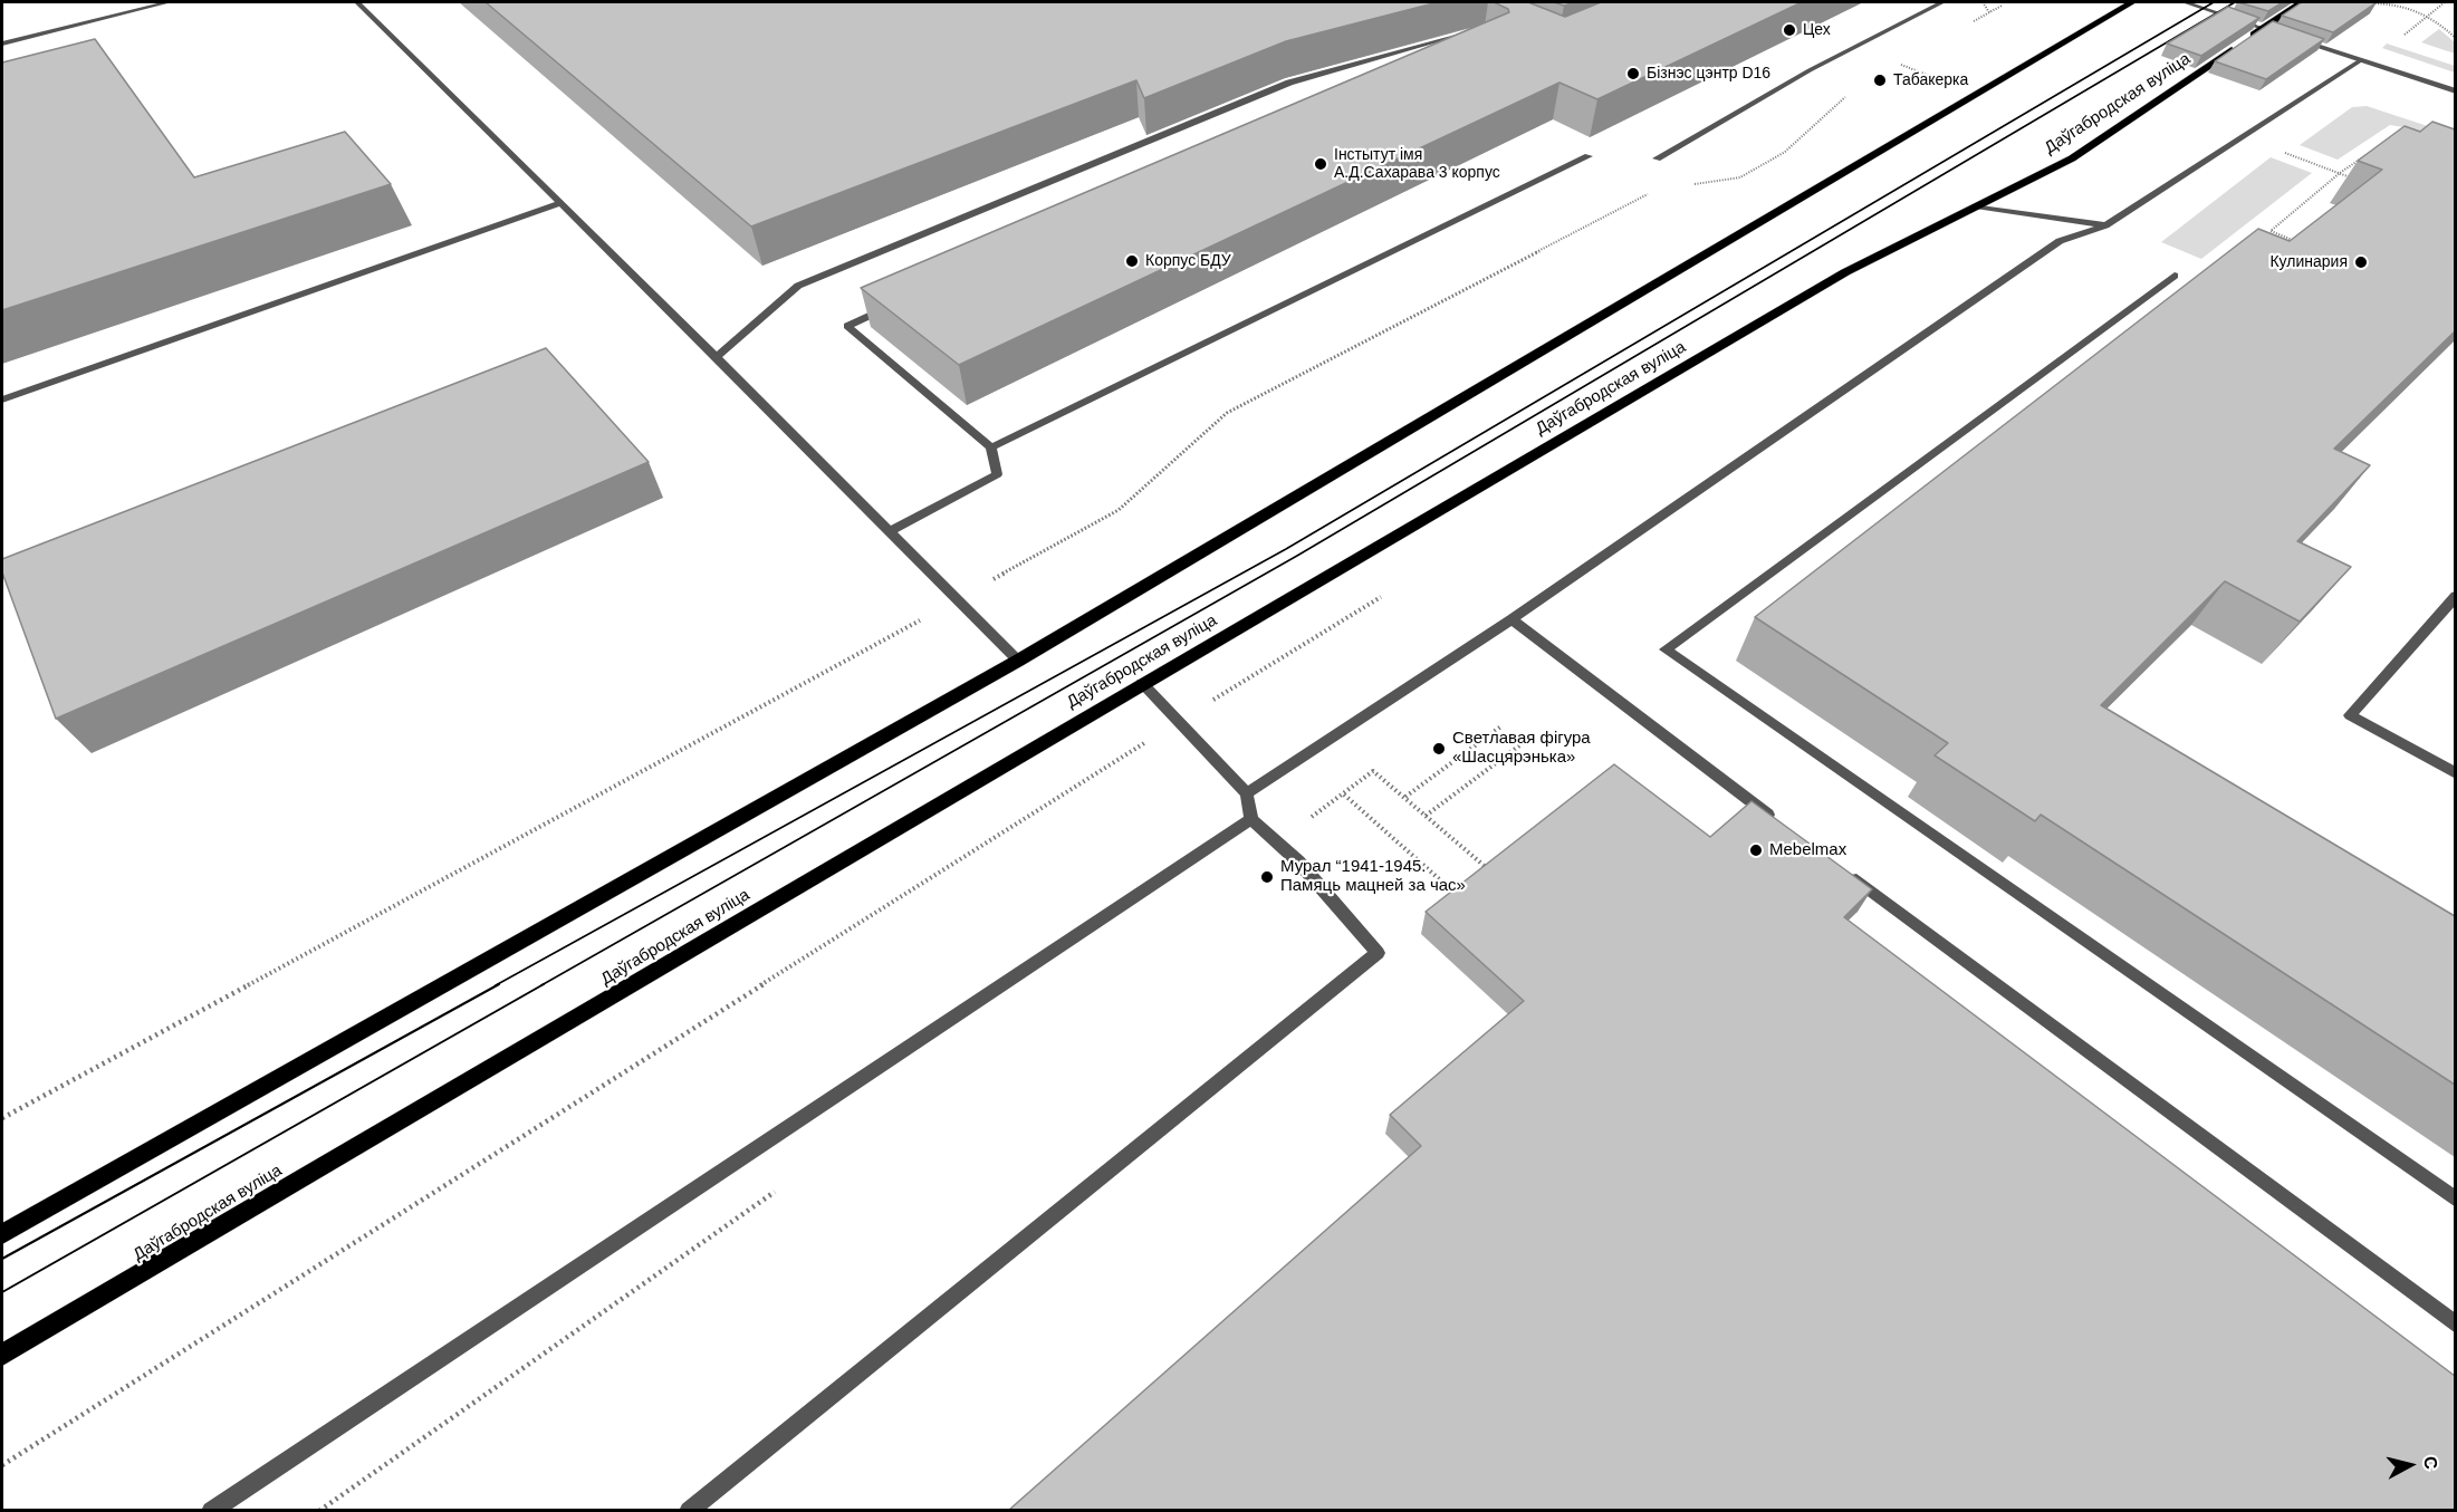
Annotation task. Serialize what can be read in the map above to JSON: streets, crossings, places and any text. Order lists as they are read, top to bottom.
{
  "streets": {
    "main road": ["Даўгабродская вуліца"]
  },
  "places": [
    "Цех",
    "Бізнэс цэнтр D16",
    "Табакерка",
    "Інстытут імя А.Д.Сахарава 3 корпус",
    "Корпус БДУ",
    "Кулинария",
    "Светлавая фігура «Шасцярэнька»",
    "Mebelmax",
    "Мурал “1941-1945. Памяць мацней за час»"
  ],
  "north": "right"
}
